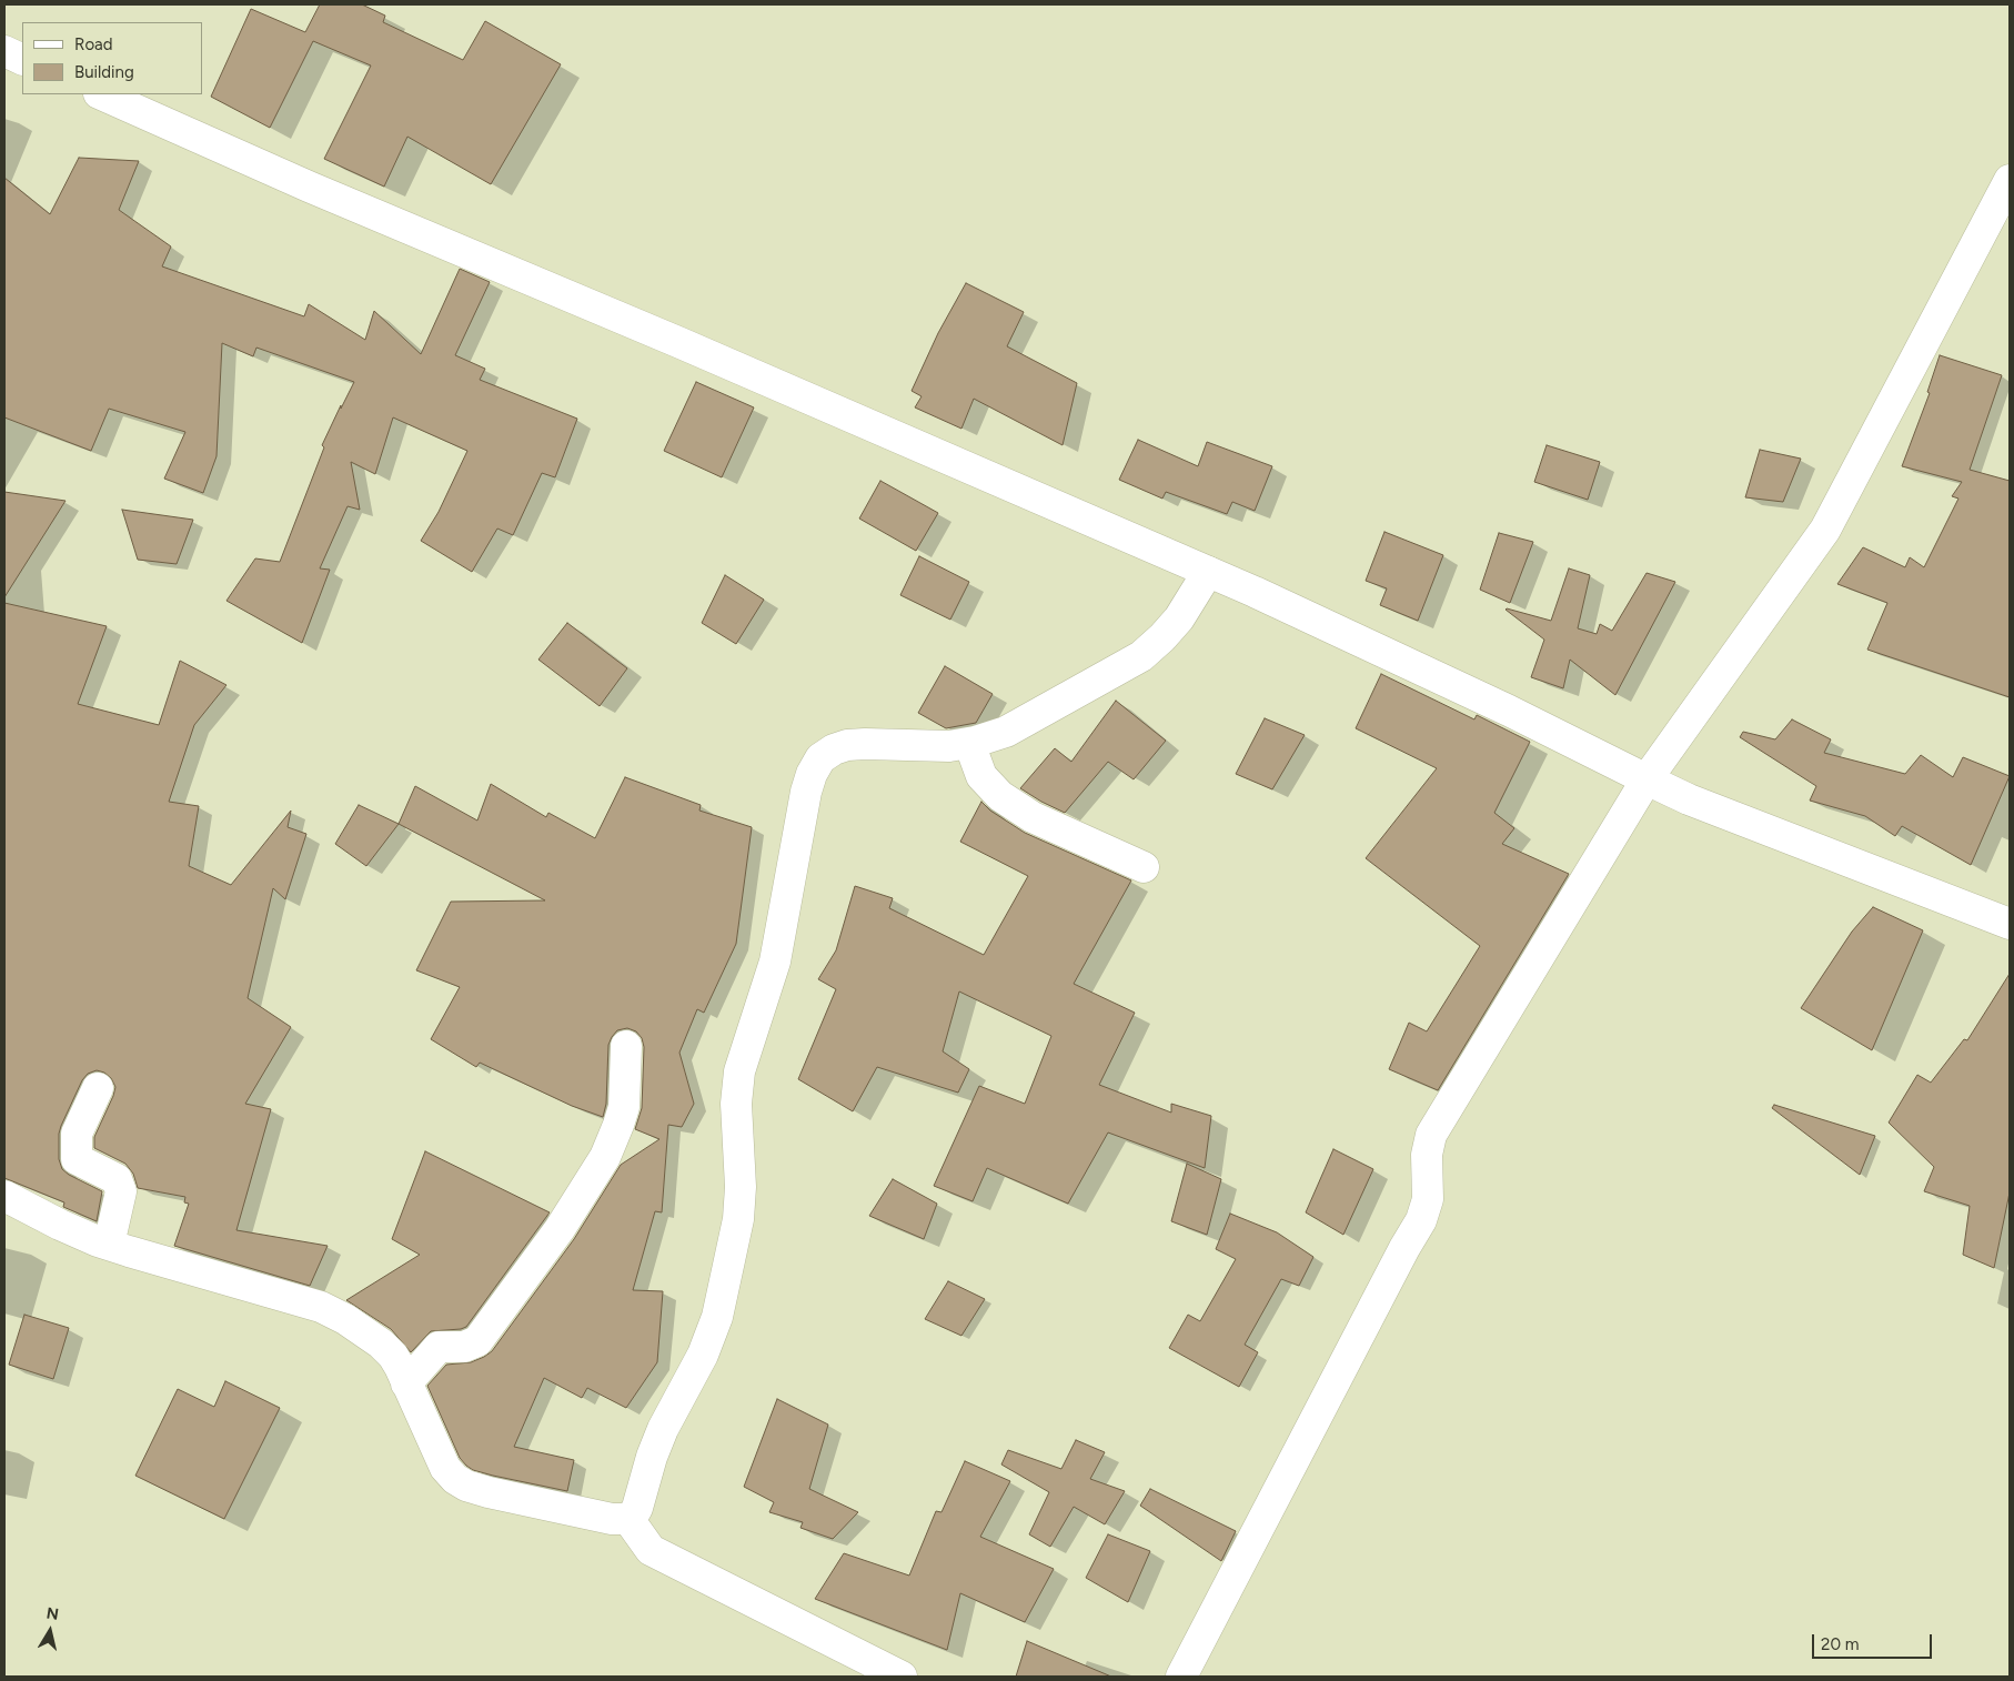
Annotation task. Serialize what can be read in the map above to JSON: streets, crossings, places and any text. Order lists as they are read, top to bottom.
{
  "legend": ["Road", "Building"],
  "scale_bar": "20 m",
  "north": "top"
}
